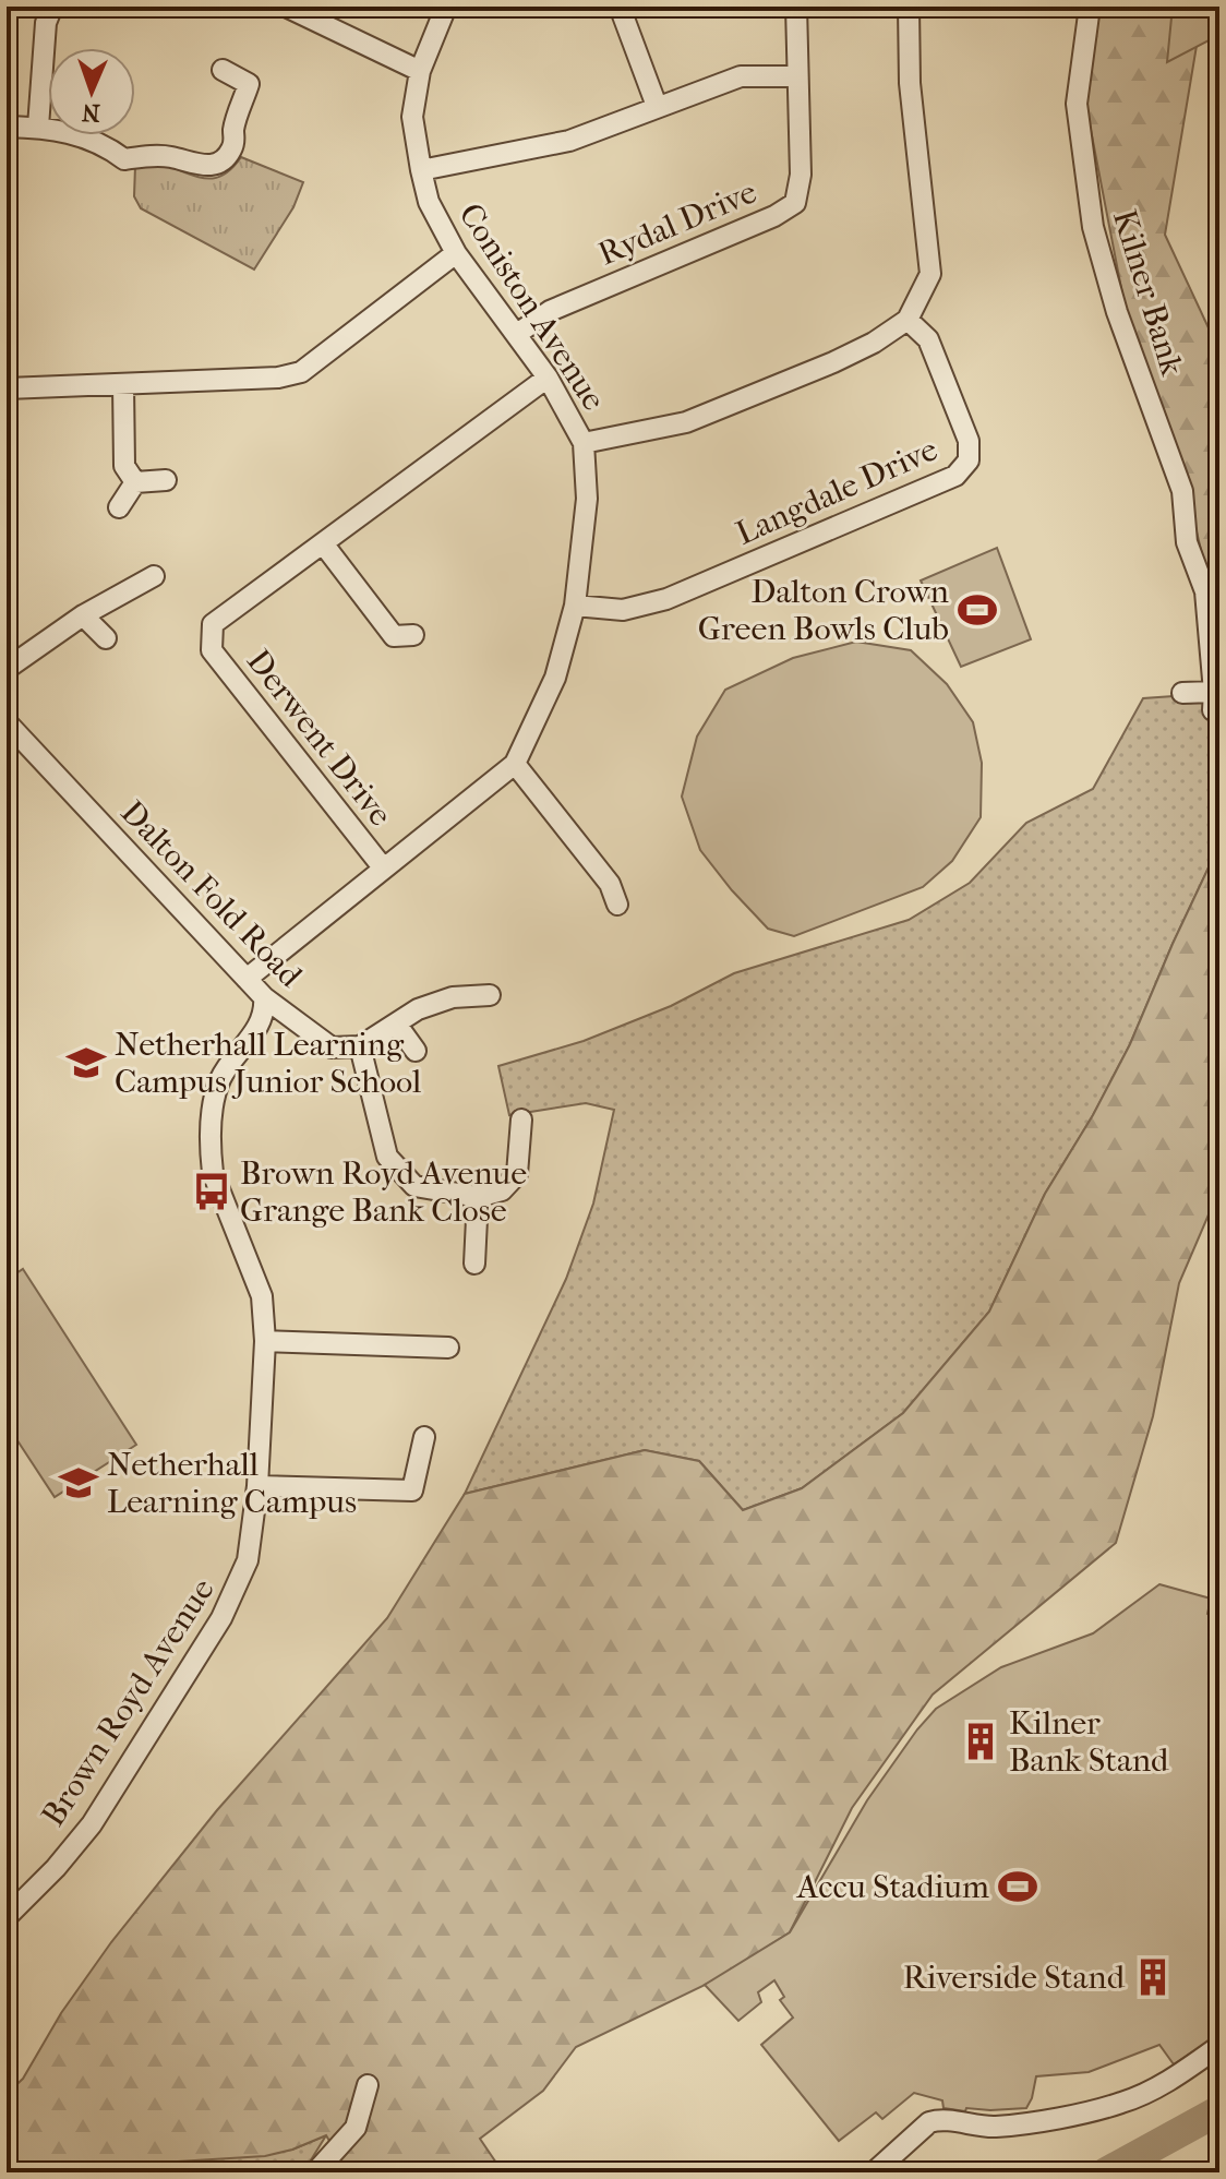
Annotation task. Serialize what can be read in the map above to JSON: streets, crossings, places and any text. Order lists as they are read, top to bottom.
{
  "streets": {
    "street": [
      "Rydal Drive",
      "Kilner Bank",
      "Coniston Avenue",
      "Langdale Drive",
      "Derwent Drive",
      "Dalton Fold Road",
      "Brown Royd Avenue"
    ]
  },
  "crossings": [
    ["Rydal Drive", "Coniston Avenue"],
    ["Coniston Avenue", "Langdale Drive"],
    ["Coniston Avenue", "Derwent Drive"],
    ["Coniston Avenue", "Dalton Fold Road"],
    ["Dalton Fold Road", "Brown Royd Avenue"]
  ],
  "places": {
    "sports": ["Dalton Crown Green Bowls Club", "Accu Stadium"],
    "school or university": ["Netherhall Learning Campus Junior School", "Netherhall Learning Campus"],
    "bus stop": ["Brown Royd Avenue Grange Bank Close"],
    "building": ["Kilner Bank Stand", "Riverside Stand"]
  },
  "north": "bottom"
}
